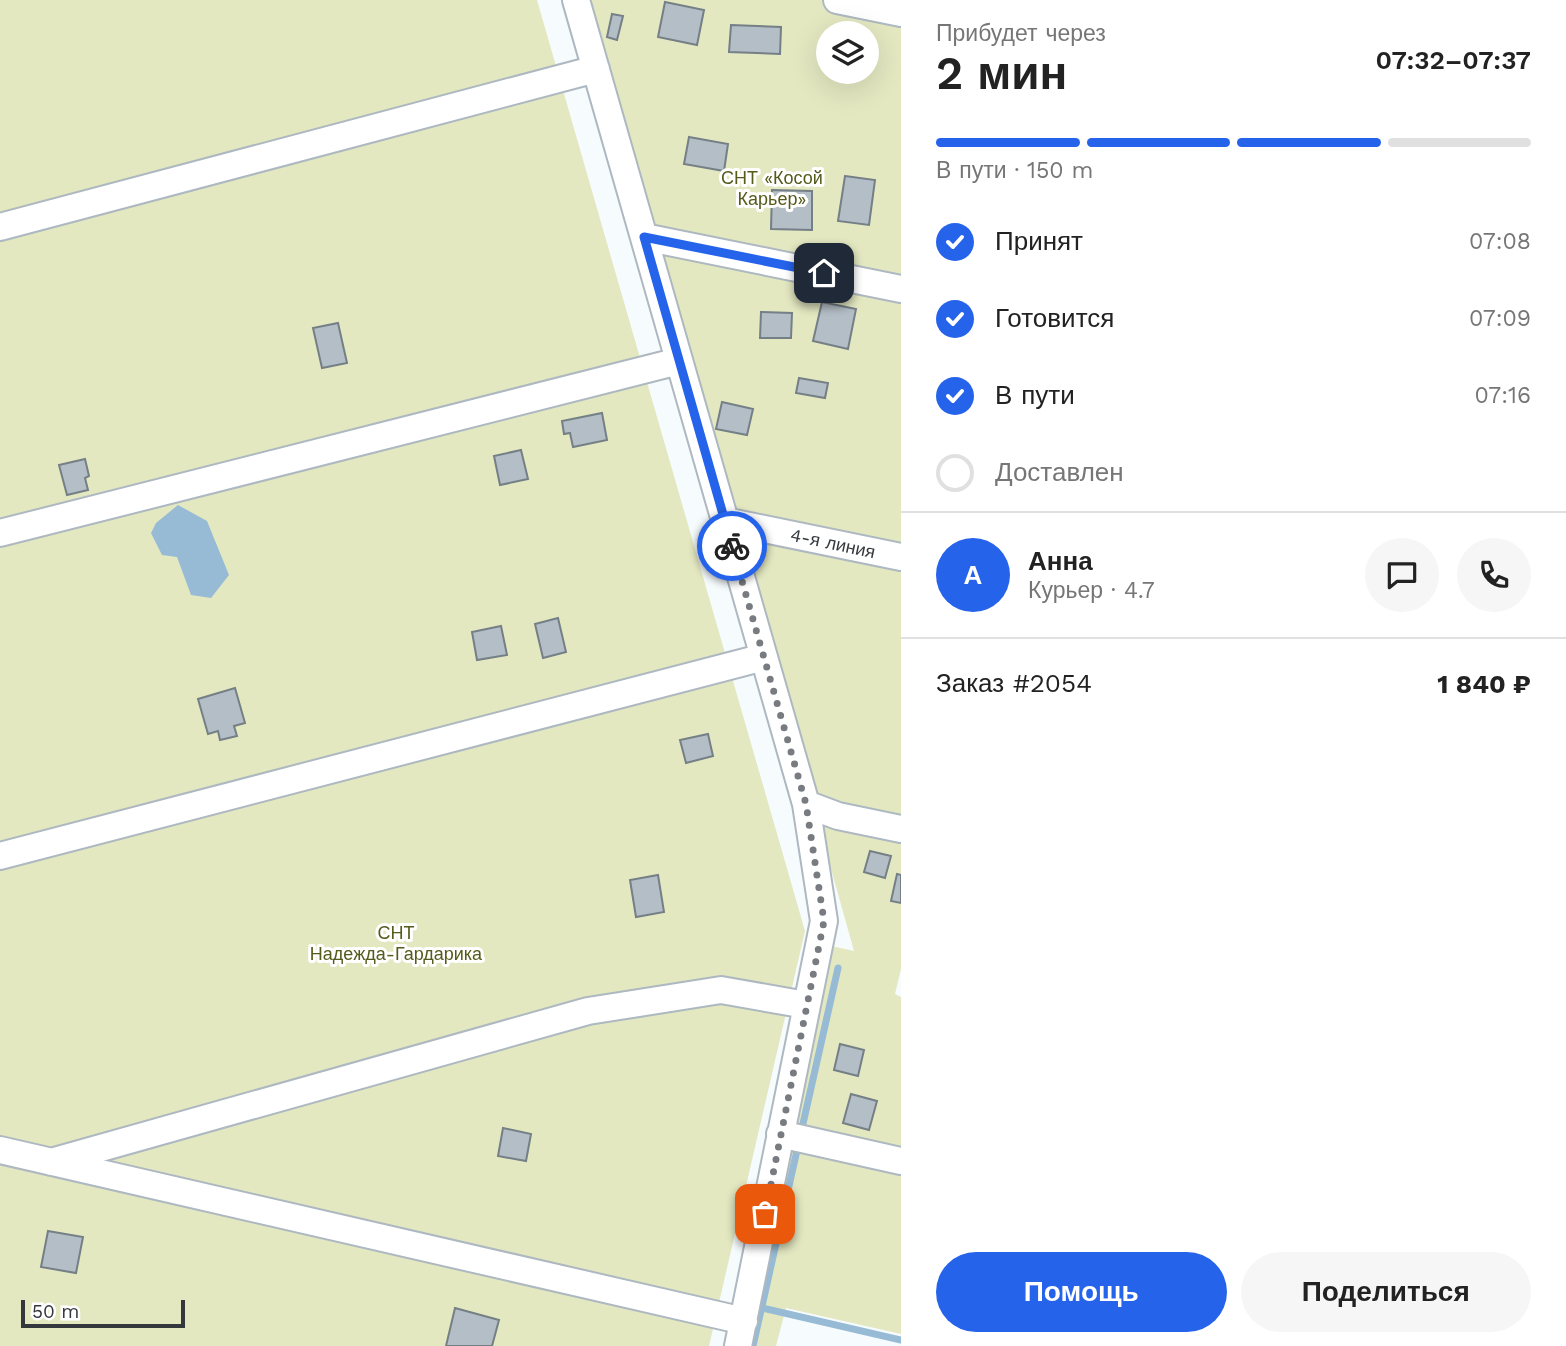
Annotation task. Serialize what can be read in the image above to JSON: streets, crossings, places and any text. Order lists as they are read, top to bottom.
{
  "streets": {
    "street": ["4-я линия"]
  },
  "parks": ["СНТ «Косой Карьер»", "СНТ Надежда-Гардарика"],
  "scale_bar": "50 m",
  "page": {
    "heading": ["2 мин", "Прибудет через", "07:32–07:37"],
    "panel": [
      "Анна",
      "Курьер · 4.7",
      "Заказ #2054",
      "1 840 ₽"
    ],
    "bar": "В пути · 150 m",
    "list": [
      ["Принят", "07:08"],
      ["Готовится", "07:09"],
      ["В пути", "07:16"],
      "Доставлен"
    ],
    "round": "А",
    "buttons": ["Помощь", "Поделиться"],
    "scale": "50 m"
  }
}
